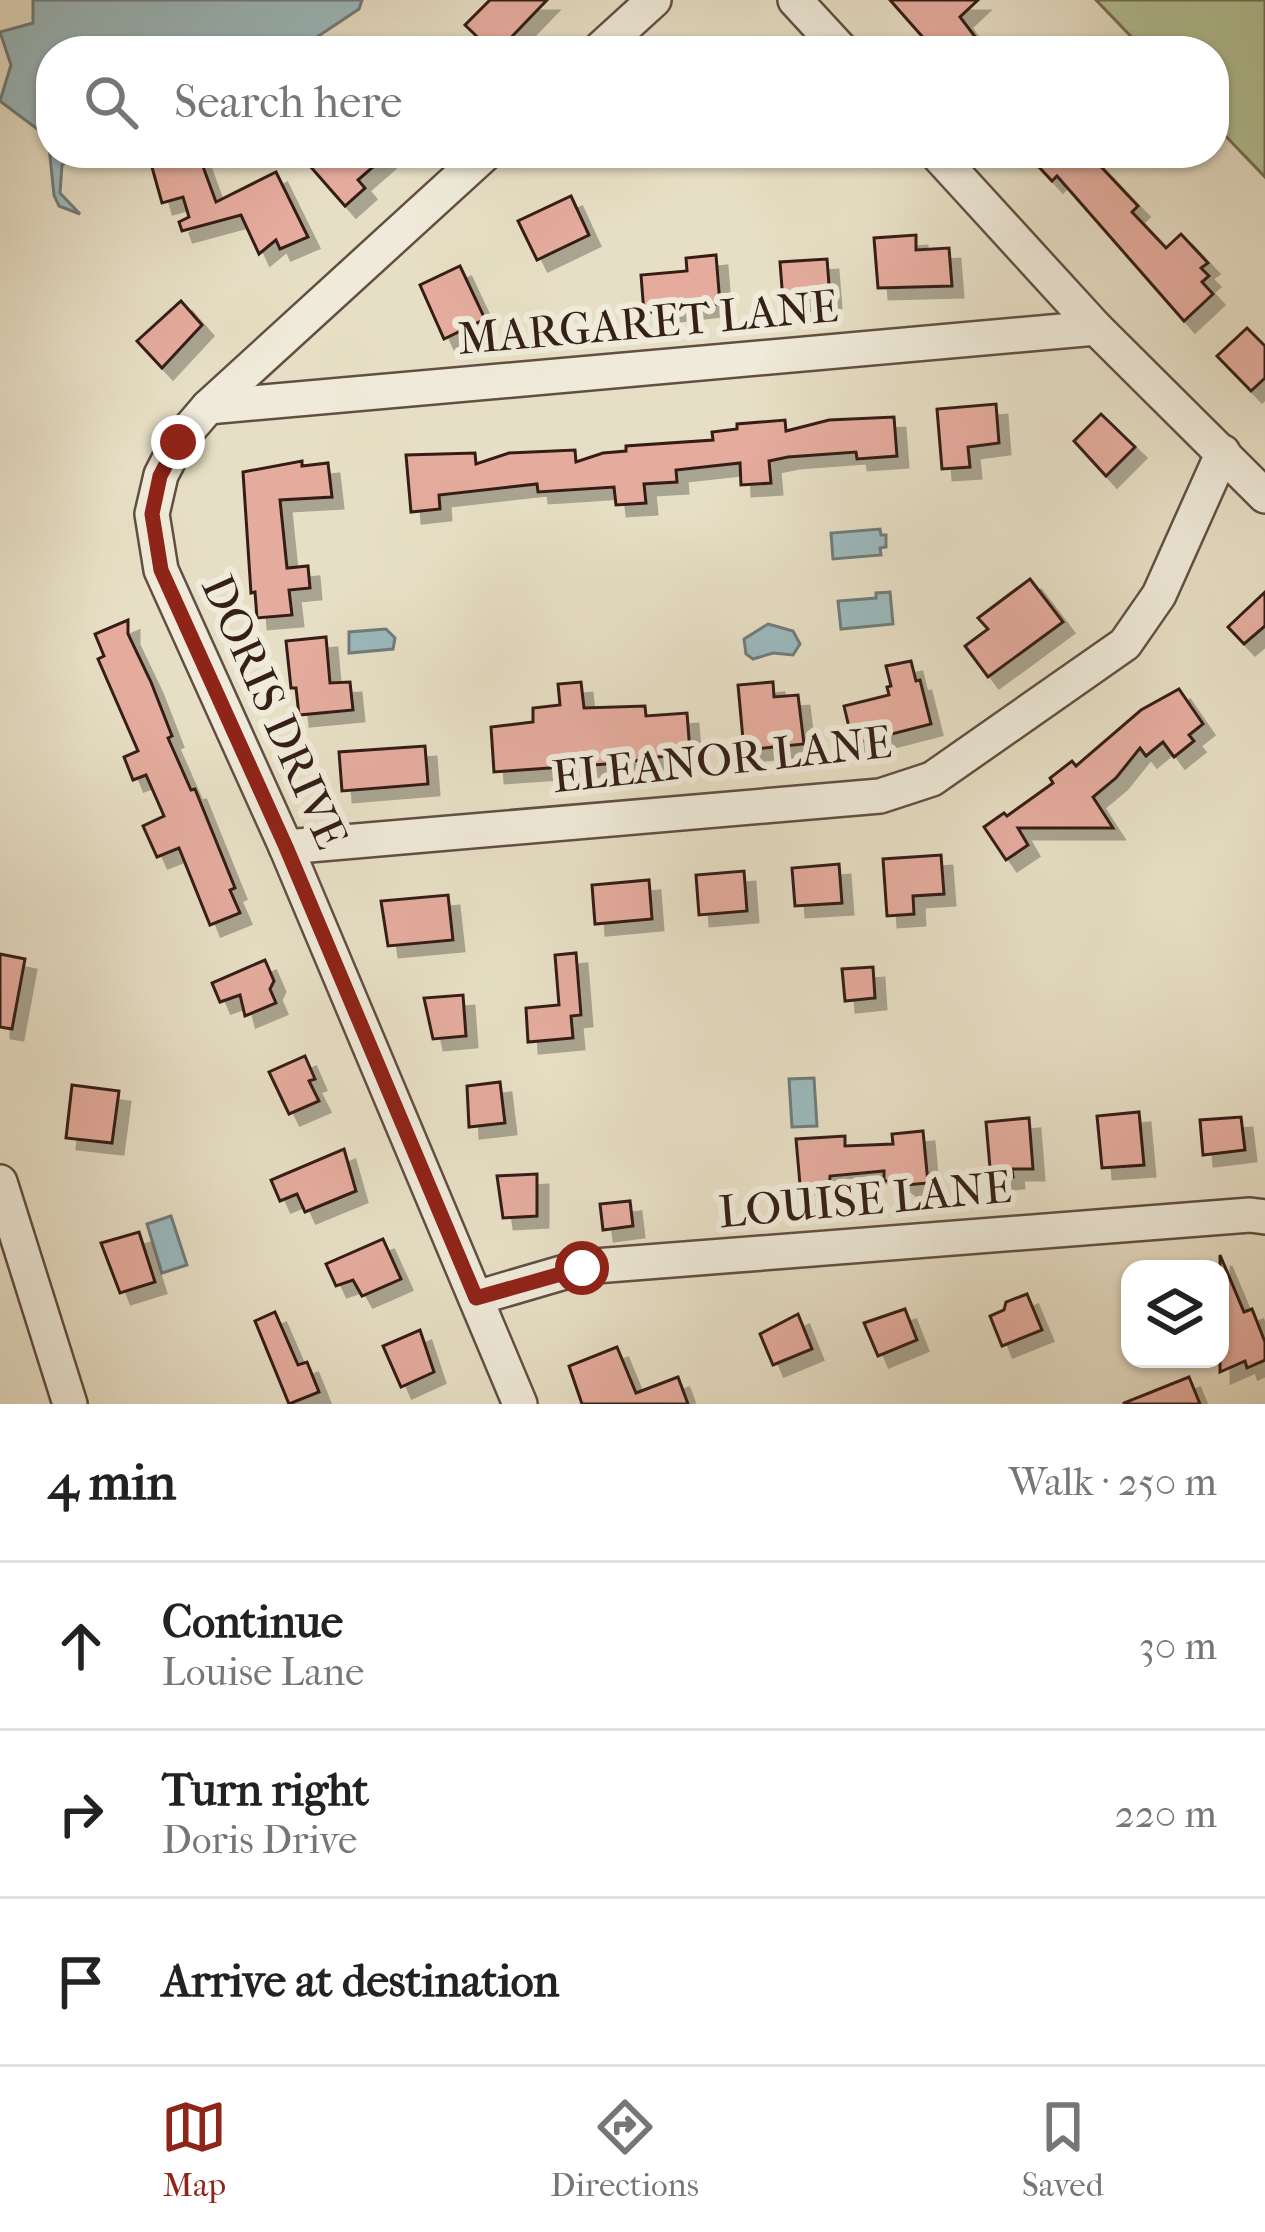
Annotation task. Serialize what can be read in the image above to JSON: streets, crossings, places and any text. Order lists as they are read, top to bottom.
{
  "streets": {
    "street": [
      "MARGARET LANE",
      "DORIS DRIVE",
      "ELEANOR LANE",
      "LOUISE LANE"
    ]
  },
  "crossings": [
    ["MARGARET LANE", "DORIS DRIVE"],
    ["DORIS DRIVE", "ELEANOR LANE"],
    ["DORIS DRIVE", "LOUISE LANE"]
  ],
  "page": {
    "search": "Search here",
    "heading": ["4 min", "Walk · 250 m"],
    "list": [
      ["Continue", "Louise Lane", "30 m"],
      ["Turn right", "Doris Drive", "220 m"],
      "Arrive at destination"
    ],
    "nav": ["Map", "Directions", "Saved"]
  }
}
